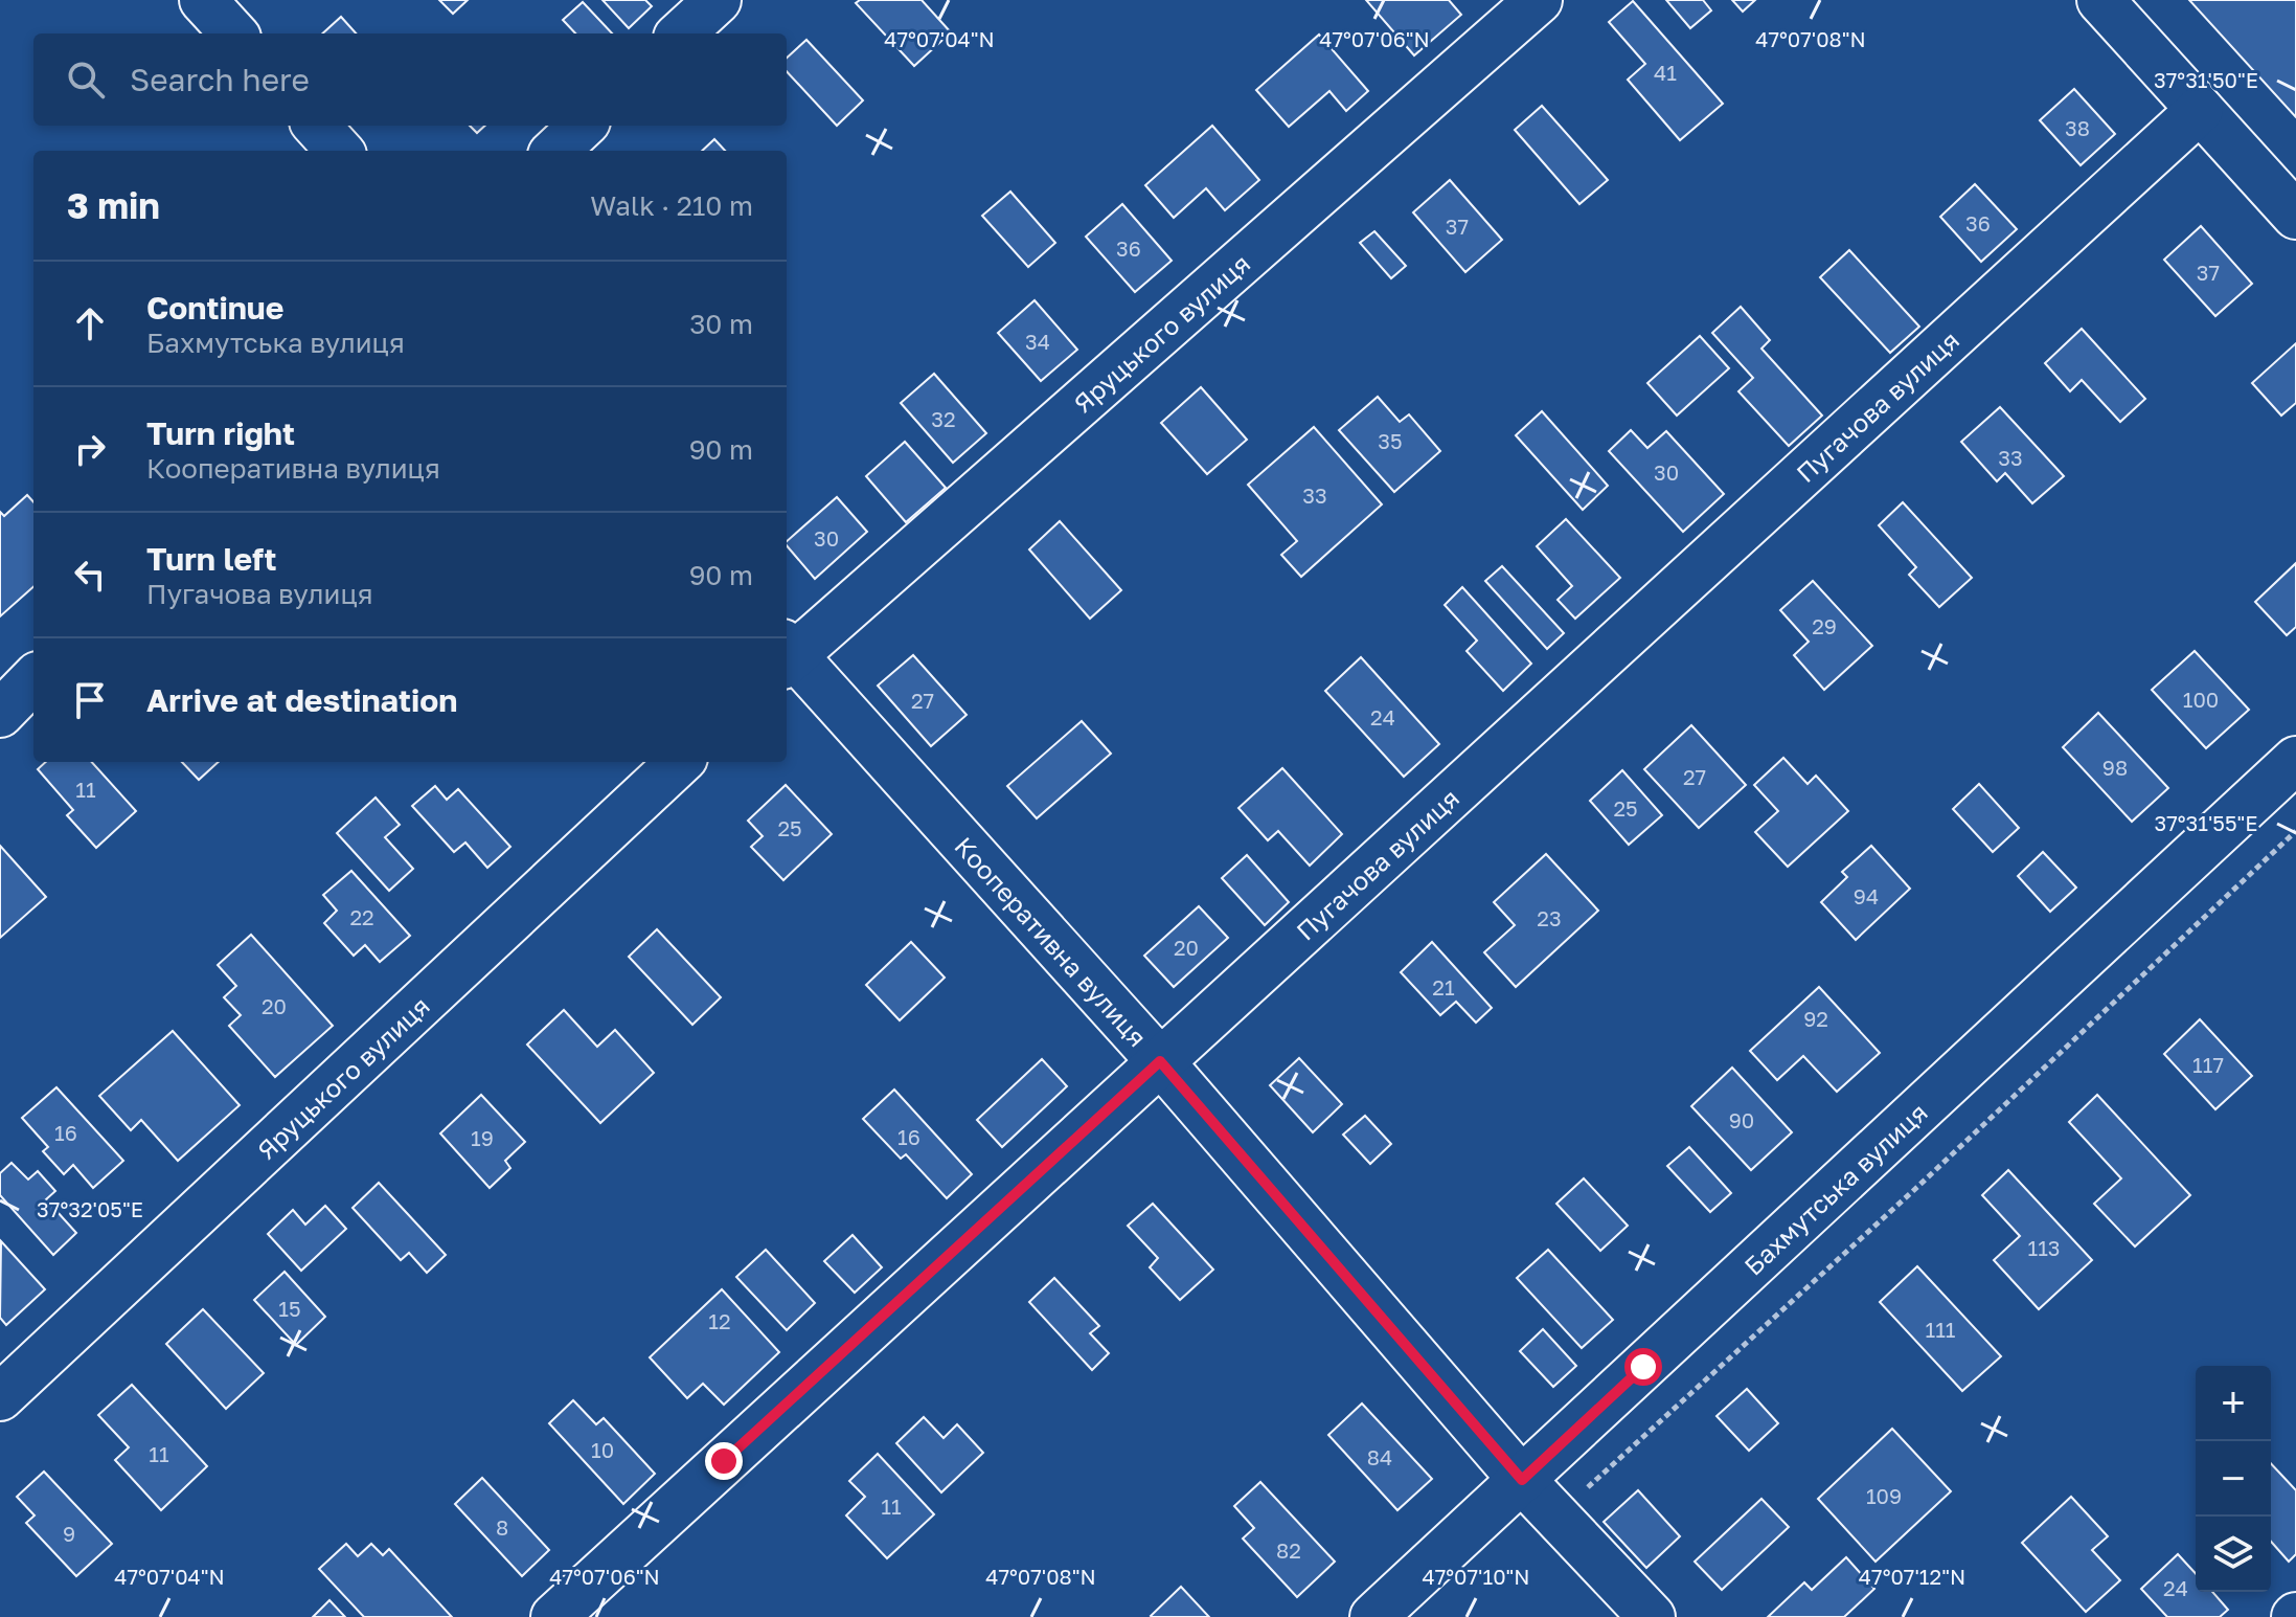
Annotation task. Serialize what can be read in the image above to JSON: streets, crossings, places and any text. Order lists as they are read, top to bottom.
{
  "streets": {
    "street": [
      "Яруцького вулиця",
      "Пугачова вулиця",
      "Кооперативна вулиця",
      "Бахмутська вулиця"
    ]
  },
  "crossings": [
    ["Яруцького вулиця", "Кооперативна вулиця"],
    ["Пугачова вулиця", "Кооперативна вулиця"],
    ["Кооперативна вулиця", "Бахмутська вулиця"]
  ],
  "house_numbers": [
    "41",
    "38",
    "36",
    "37",
    "36",
    "37",
    "34",
    "32",
    "35",
    "33",
    "30",
    "33",
    "30",
    "29",
    "100",
    "27",
    "24",
    "98",
    "27",
    "11",
    "25",
    "25",
    "94",
    "22",
    "23",
    "20",
    "21",
    "20",
    "92",
    "117",
    "90",
    "16",
    "16",
    "19",
    "113",
    "15",
    "12",
    "111",
    "10",
    "11",
    "84",
    "109",
    "11",
    "8",
    "9",
    "82",
    "24"
  ],
  "page": {
    "search": "Search here",
    "heading": ["3 min", "Walk · 210 m"],
    "list": [
      ["Continue", "Бахмутська вулиця", "30 m"],
      ["Turn right", "Кооперативна вулиця", "90 m"],
      ["Turn left", "Пугачова вулиця", "90 m"],
      "Arrive at destination"
    ],
    "map_buttons": ["+", "−"]
  },
  "coordinates": [
    "47°07'04\"N",
    "47°07'06\"N",
    "47°07'08\"N",
    "37°31'50\"E",
    "37°31'55\"E",
    "37°32'05\"E",
    "47°07'10\"N",
    "47°07'12\"N"
  ]
}
